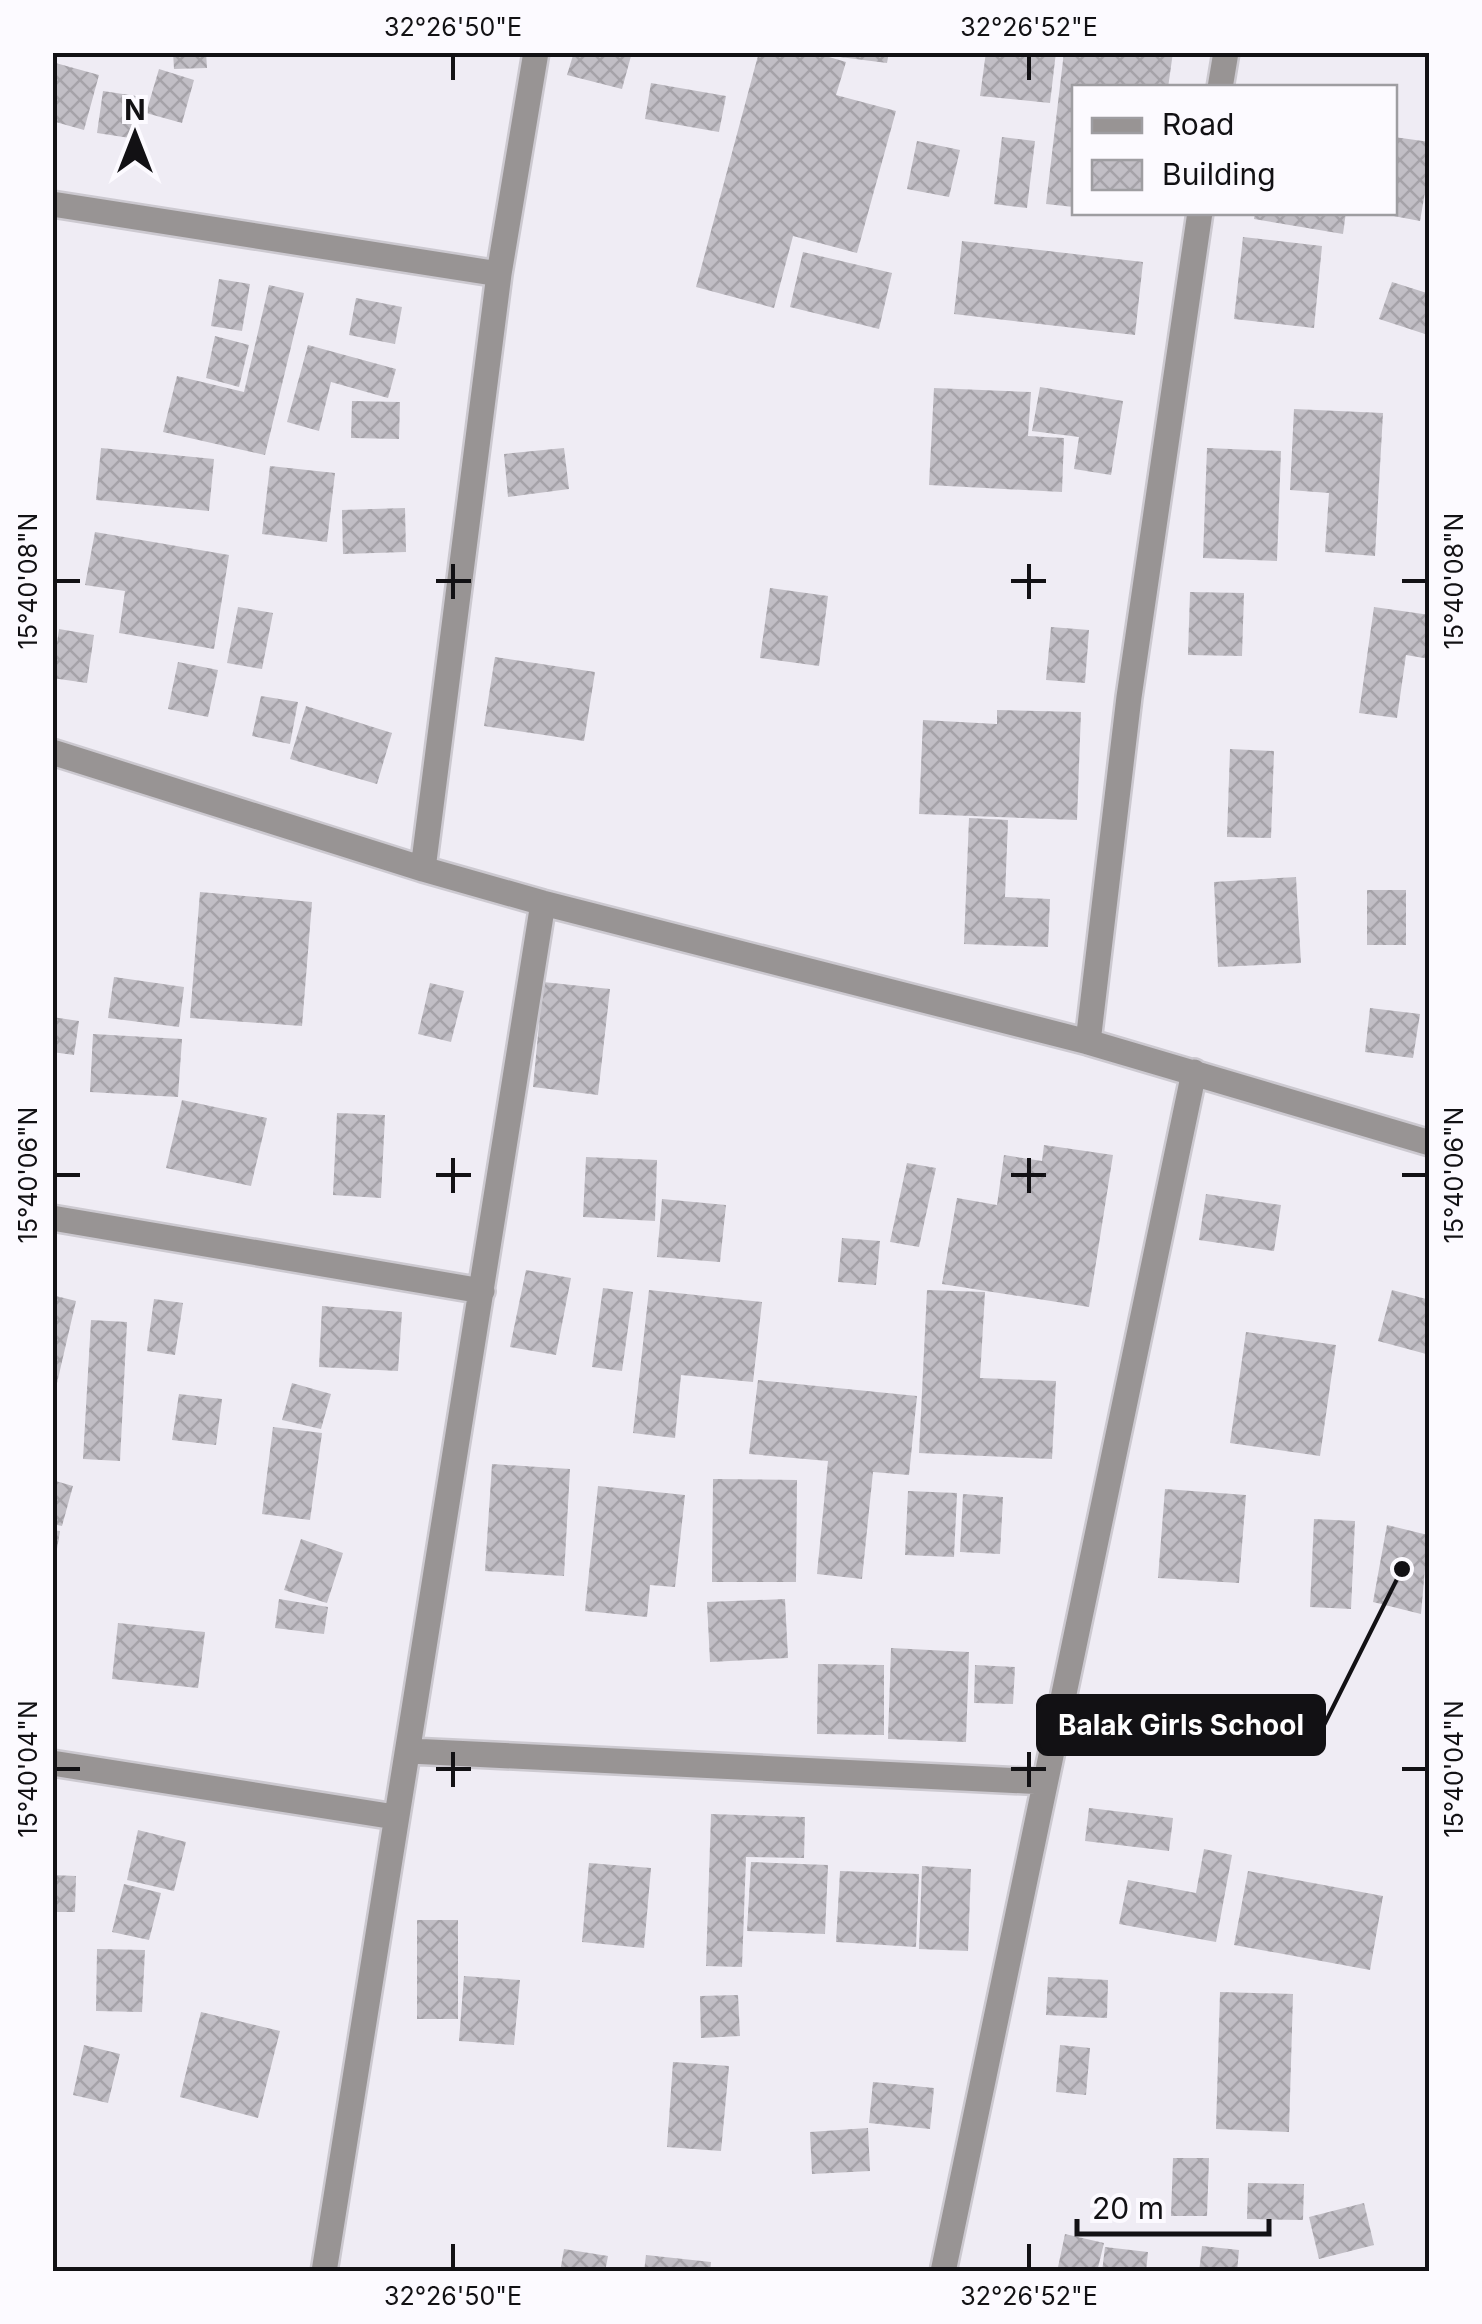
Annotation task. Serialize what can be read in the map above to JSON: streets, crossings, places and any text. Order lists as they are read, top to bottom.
{
  "places": ["Balak Girls School"],
  "legend": ["Road", "Building"],
  "scale_bar": "20 m",
  "north": "top",
  "coordinates": [
    "32°26'50\"E",
    "32°26'52\"E",
    "15°40'08\"N",
    "15°40'06\"N",
    "15°40'04\"N"
  ]
}
